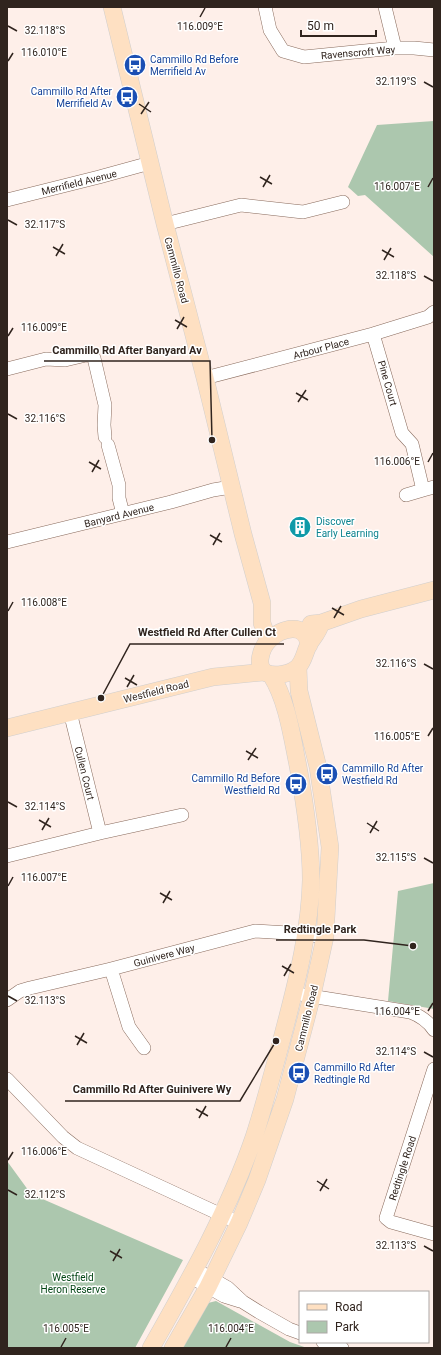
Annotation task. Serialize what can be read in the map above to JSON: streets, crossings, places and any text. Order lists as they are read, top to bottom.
{
  "streets": {
    "main road": ["Cammillo Road", "Westfield Road"],
    "street": [
      "Ravenscroft Way",
      "Merrifield Avenue",
      "Arbour Place",
      "Pine Court",
      "Banyard Avenue",
      "Cullen Court",
      "Guinivere Way",
      "Redtingle Road"
    ]
  },
  "crossings": [
    ["Merrifield Avenue", "Cammillo Road"],
    ["Cammillo Road", "Arbour Place"],
    ["Cammillo Road", "Banyard Avenue"],
    ["Cammillo Road", "Westfield Road"],
    ["Cammillo Road", "Guinivere Way"],
    ["Arbour Place", "Pine Court"],
    ["Westfield Road", "Cullen Court"]
  ],
  "parks": ["Westfield Heron Reserve"],
  "places": {
    "bus stop": [
      "Cammillo Rd Before Merrifield Av",
      "Cammillo Rd After Merrifield Av",
      "Cammillo Rd After Westfield Rd",
      "Cammillo Rd Before Westfield Rd",
      "Cammillo Rd After Redtingle Rd"
    ],
    "other": [
      "Cammillo Rd After Banyard Av",
      "Westfield Rd After Cullen Ct",
      "Redtingle Park",
      "Cammillo Rd After Guinivere Wy"
    ],
    "building": ["Discover Early Learning"]
  },
  "legend": ["Road", "Park"],
  "scale_bar": "50 m",
  "coordinates": [
    "116.009°E",
    "32.118°S",
    "116.010°E",
    "32.119°S",
    "116.007°E",
    "32.117°S",
    "32.116°S",
    "116.006°E",
    "116.008°E",
    "116.005°E",
    "32.114°S",
    "32.115°S",
    "32.113°S",
    "116.004°E",
    "32.112°S"
  ]
}
